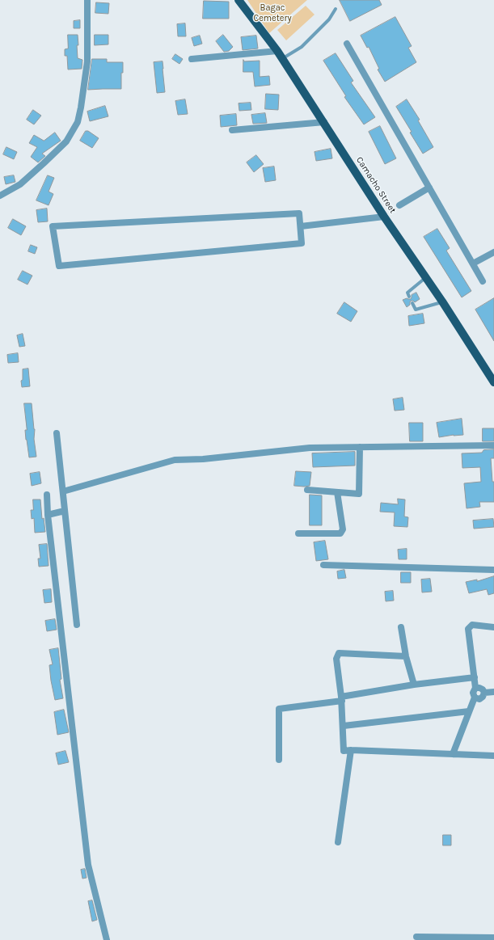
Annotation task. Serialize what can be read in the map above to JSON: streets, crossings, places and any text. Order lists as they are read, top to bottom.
{
  "streets": {
    "main road": ["Camacho Street"]
  },
  "parks": ["Bagac Cemetery"]
}
